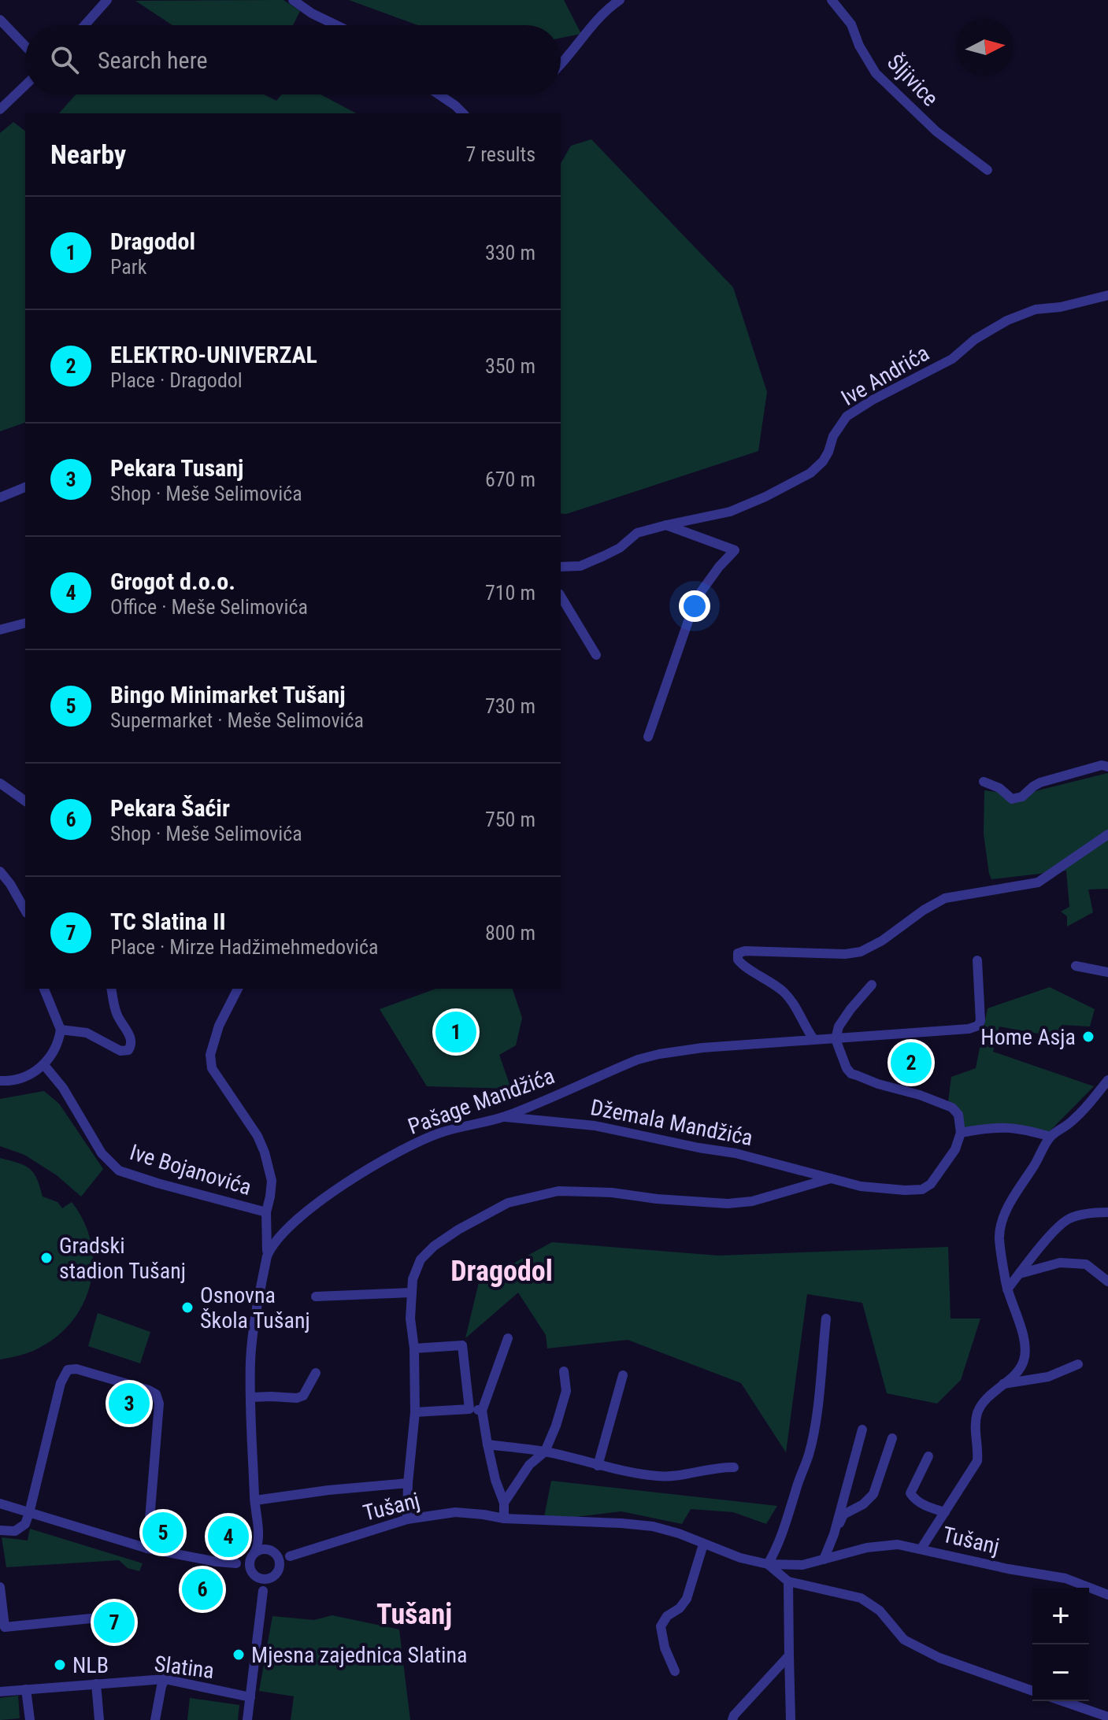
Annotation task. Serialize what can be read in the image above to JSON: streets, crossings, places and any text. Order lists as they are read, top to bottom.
{
  "streets": {
    "street": [
      "Šljivice",
      "Ive Andrića",
      "Pašage Mandžića",
      "Džemala Mandžića",
      "Ive Bojanovića",
      "Tušanj",
      "Slatina"
    ]
  },
  "crossings": [
    ["Pašage Mandžića", "Džemala Mandžića"]
  ],
  "districts": ["Dragodol", "Tušanj"],
  "places": [
    "Home Asja",
    "Gradski stadion Tušanj",
    "Osnovna Škola Tušanj",
    "Mjesna zajednica Slatina",
    "NLB"
  ],
  "north": "right",
  "page": {
    "search": "Search here",
    "heading": ["Nearby", "7 results"],
    "list": [
      {
        "mark": "1",
        "name": "Dragodol",
        "note": "Park",
        "value": "330 m"
      },
      {
        "mark": "2",
        "name": "ELEKTRO-UNIVERZAL",
        "note": "Place · Dragodol",
        "value": "350 m"
      },
      {
        "mark": "3",
        "name": "Pekara Tusanj",
        "note": "Shop · Meše Selimovića",
        "value": "670 m"
      },
      {
        "mark": "4",
        "name": "Grogot d.o.o.",
        "note": "Office · Meše Selimovića",
        "value": "710 m"
      },
      {
        "mark": "5",
        "name": "Bingo Minimarket Tušanj",
        "note": "Supermarket · Meše Selimovića",
        "value": "730 m"
      },
      {
        "mark": "6",
        "name": "Pekara Šaćir",
        "note": "Shop · Meše Selimovića",
        "value": "750 m"
      },
      {
        "mark": "7",
        "name": "TC Slatina II",
        "note": "Place · Mirze Hadžimehmedovića",
        "value": "800 m"
      }
    ],
    "pins": [
      "1",
      "2",
      "3",
      "5",
      "4",
      "6",
      "7"
    ],
    "map_buttons": ["+", "−"]
  }
}
